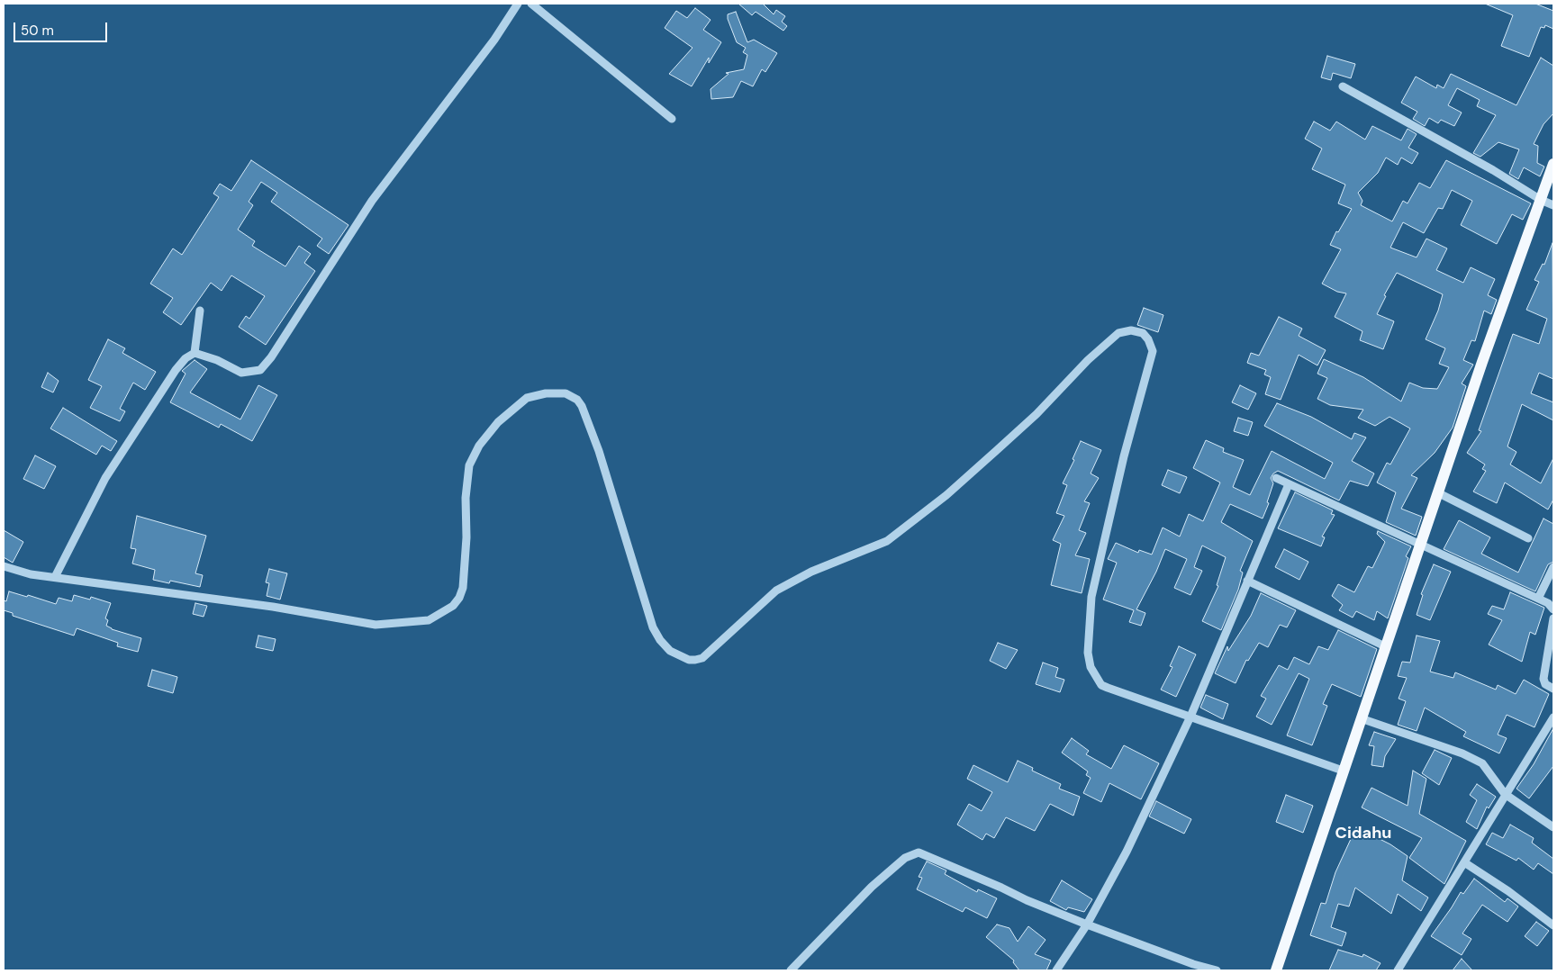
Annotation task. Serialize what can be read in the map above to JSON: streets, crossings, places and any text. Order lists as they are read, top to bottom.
{
  "districts": ["Cidahu"],
  "scale_bar": "50 m"
}
